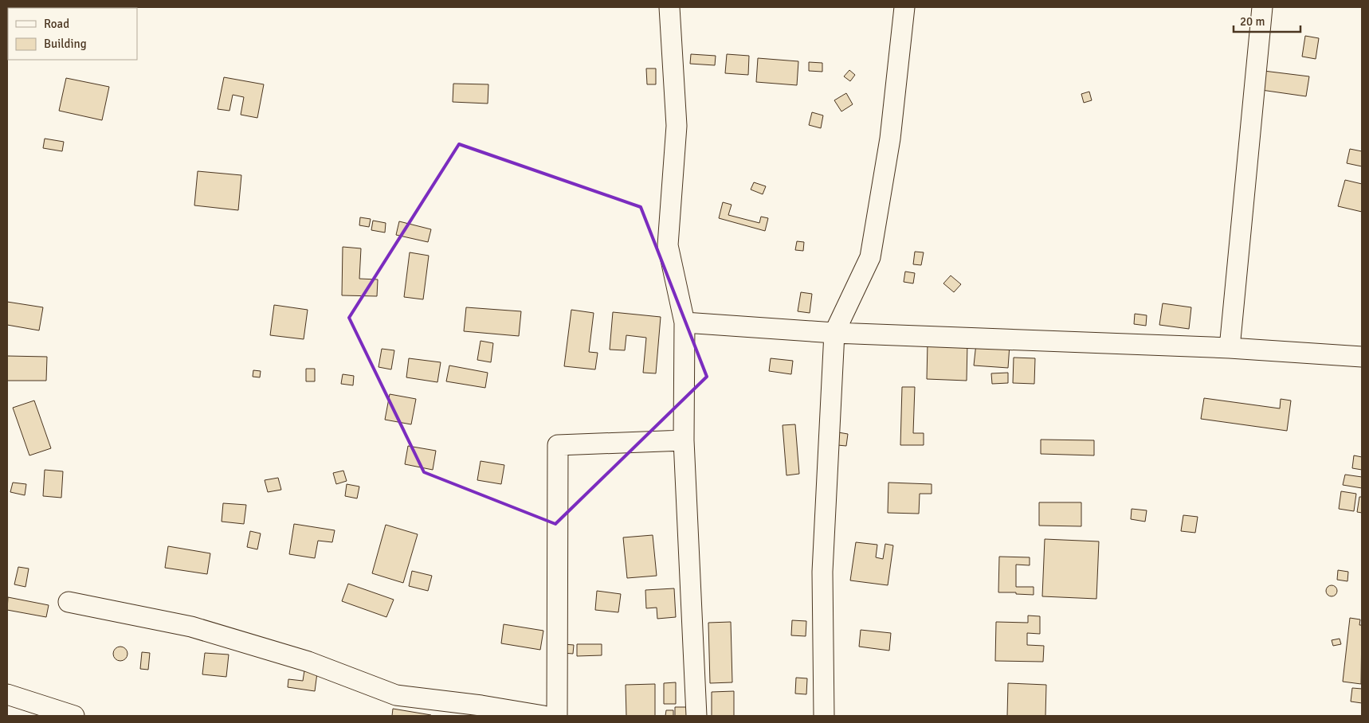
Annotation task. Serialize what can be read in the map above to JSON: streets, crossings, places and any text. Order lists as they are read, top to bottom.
{
  "legend": ["Road", "Building"],
  "scale_bar": "20 m"
}
